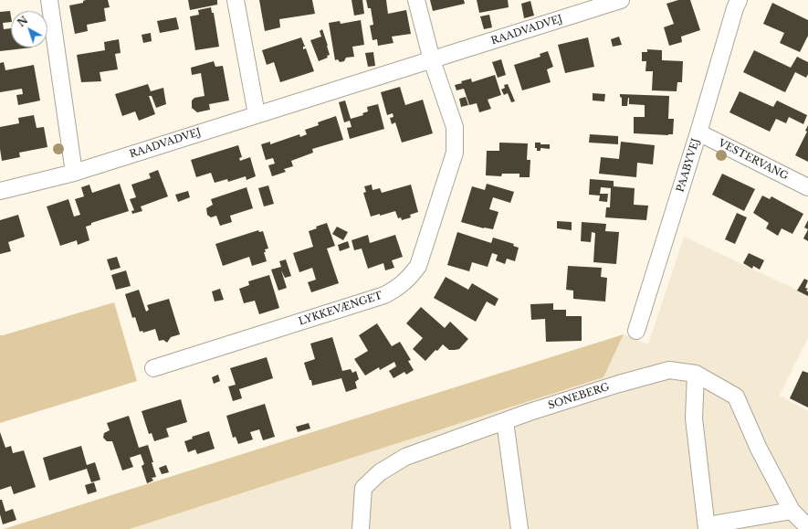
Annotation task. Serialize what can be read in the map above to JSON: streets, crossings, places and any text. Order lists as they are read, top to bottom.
{
  "streets": {
    "street": [
      "RAADVADVEJ",
      "VESTERVANG",
      "PAABYVEJ",
      "LYKKEVÆNGET",
      "SONEBERG"
    ]
  },
  "crossings": [
    ["RAADVADVEJ", "LYKKEVÆNGET"],
    ["VESTERVANG", "PAABYVEJ"]
  ],
  "north": "top left"
}
